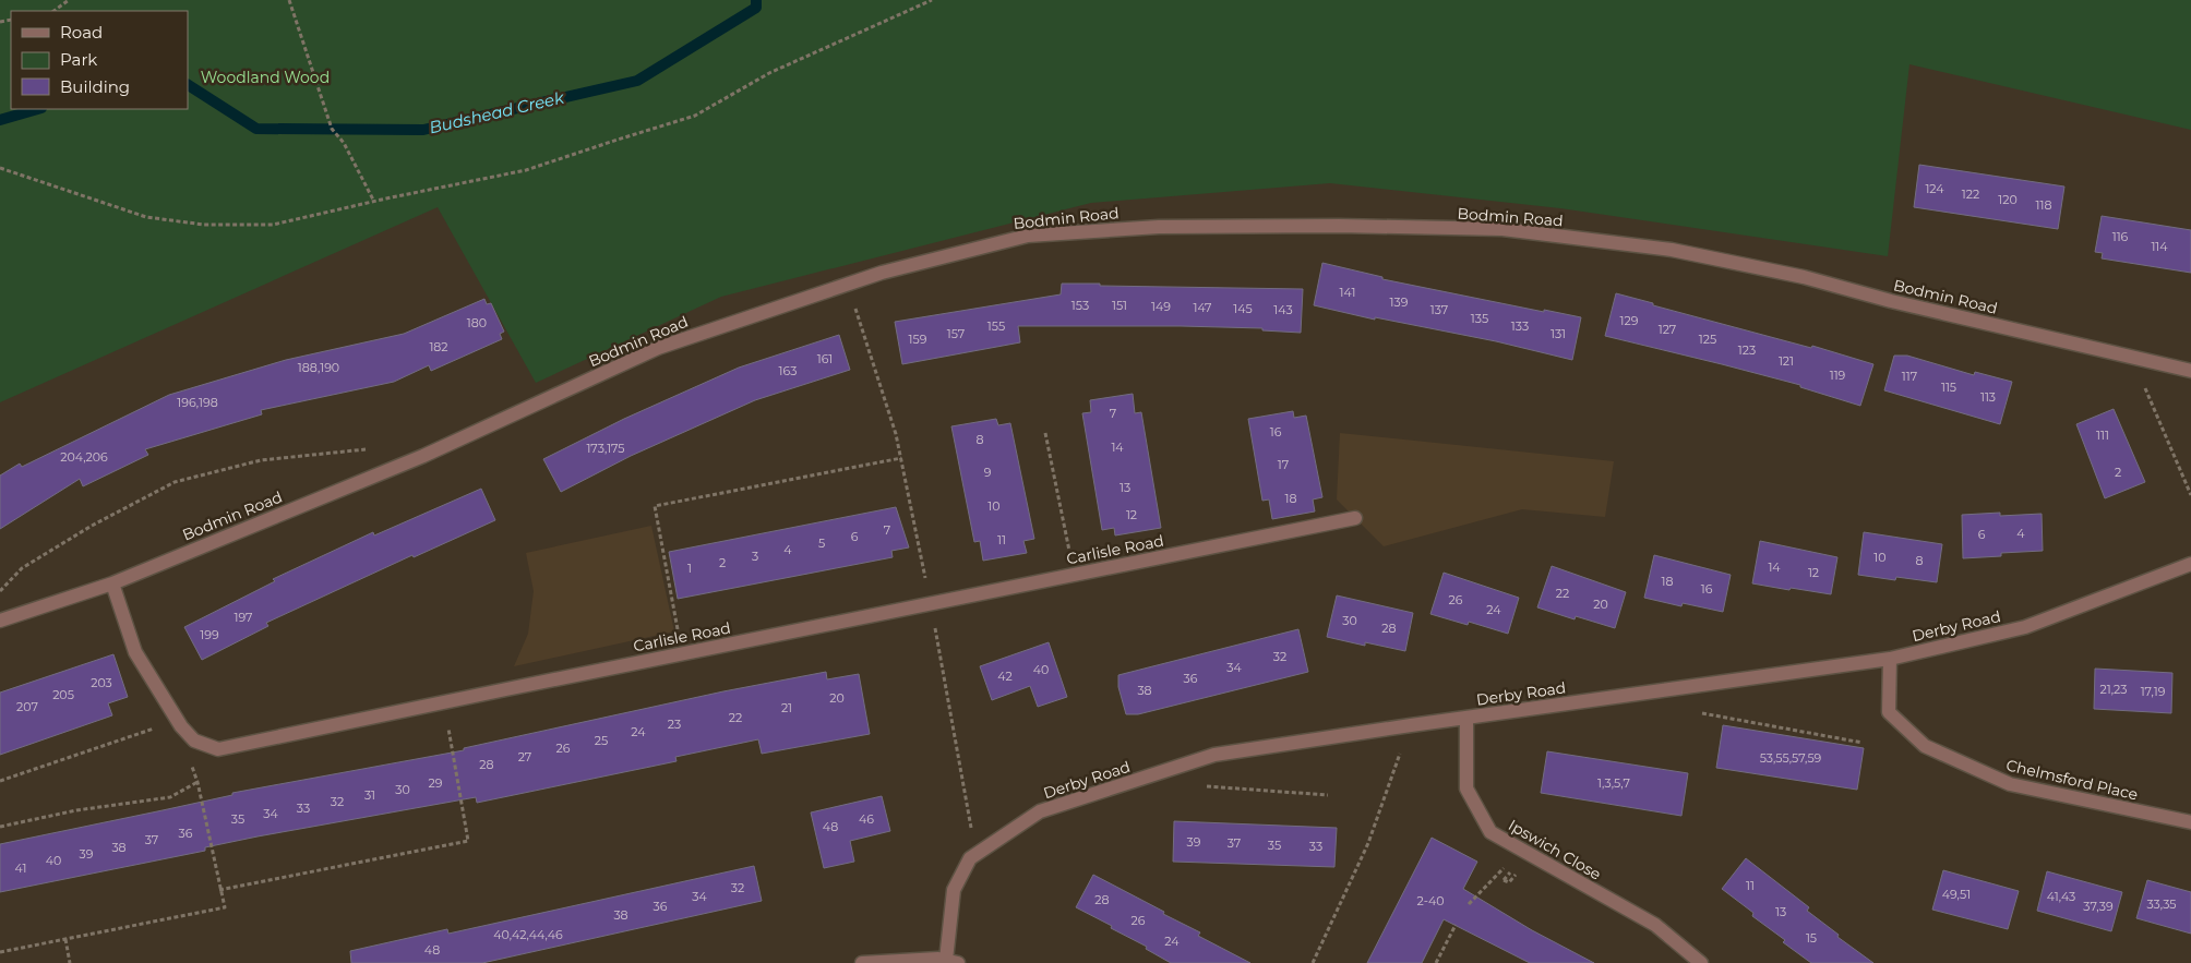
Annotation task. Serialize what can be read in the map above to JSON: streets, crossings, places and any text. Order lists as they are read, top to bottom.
{
  "streets": {
    "street": [
      "Bodmin Road",
      "Carlisle Road",
      "Derby Road",
      "Chelmsford Place",
      "Ipswich Close"
    ]
  },
  "crossings": [
    ["Bodmin Road", "Carlisle Road"],
    ["Derby Road", "Chelmsford Place"],
    ["Derby Road", "Ipswich Close"]
  ],
  "water": ["Budshead Creek"],
  "parks": ["Woodland Wood"],
  "house_numbers": [
    "124",
    "122",
    "120",
    "118",
    "116",
    "114",
    "141",
    "139",
    "153",
    "151",
    "149",
    "147",
    "145",
    "143",
    "137",
    "135",
    "129",
    "180",
    "155",
    "133",
    "127",
    "157",
    "131",
    "159",
    "125",
    "182",
    "123",
    "161",
    "121",
    "188,190",
    "163",
    "119",
    "117",
    "115",
    "113",
    "196,198",
    "7",
    "16",
    "111",
    "8",
    "14",
    "173,175",
    "204,206",
    "17",
    "9",
    "2",
    "13",
    "18",
    "10",
    "12",
    "7",
    "4",
    "6",
    "6",
    "11",
    "5",
    "4",
    "3",
    "10",
    "8",
    "2",
    "14",
    "1",
    "12",
    "18",
    "16",
    "22",
    "26",
    "20",
    "24",
    "197",
    "30",
    "28",
    "199",
    "32",
    "34",
    "40",
    "42",
    "36",
    "203",
    "21,23",
    "38",
    "17,19",
    "205",
    "20",
    "207",
    "21",
    "22",
    "23",
    "24",
    "25",
    "26",
    "27",
    "53,55,57,59",
    "28",
    "29",
    "1,3,5,7",
    "30",
    "31",
    "32",
    "33",
    "34",
    "35",
    "46",
    "48",
    "36",
    "37",
    "39",
    "37",
    "35",
    "33",
    "38",
    "39",
    "40",
    "41",
    "11",
    "32",
    "49,51",
    "34",
    "41,43",
    "28",
    "2-40",
    "33,35",
    "36",
    "37,39",
    "13",
    "38",
    "26",
    "40,42,44,46",
    "15",
    "24",
    "48"
  ],
  "legend": ["Road", "Park", "Building"]
}
